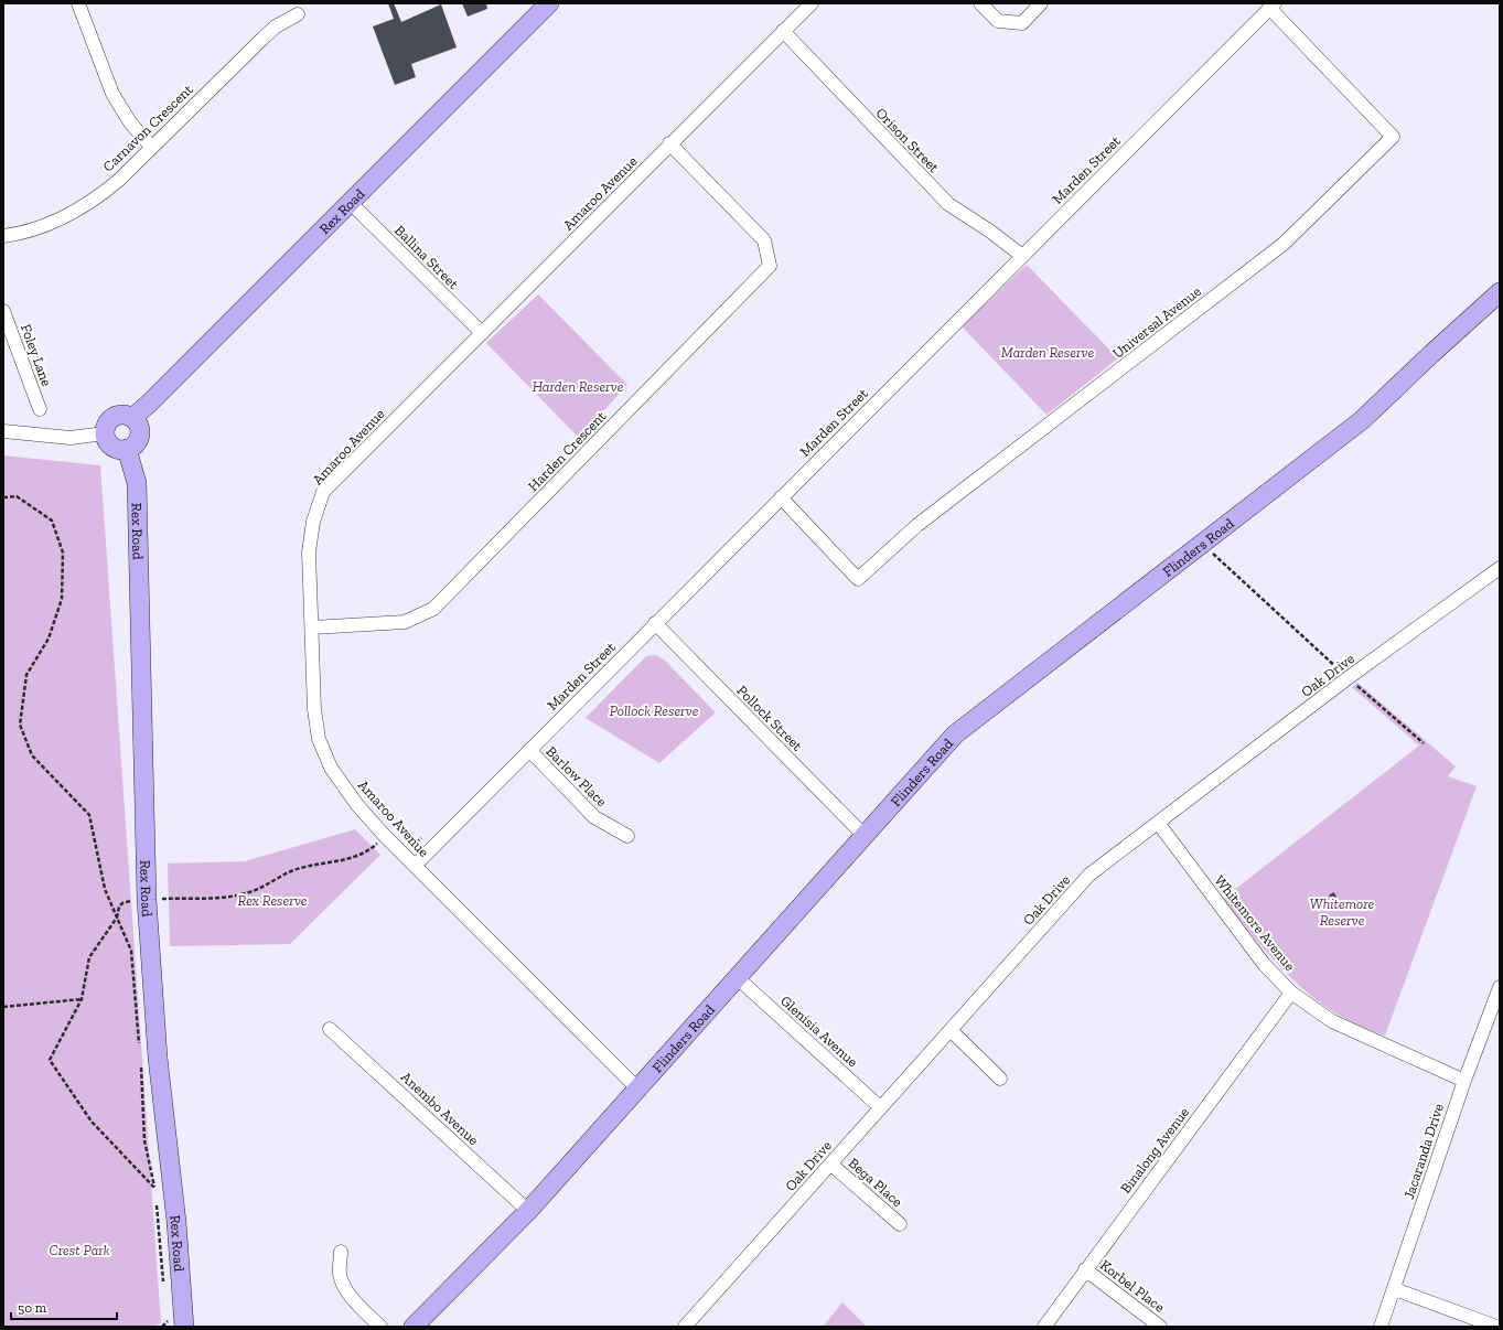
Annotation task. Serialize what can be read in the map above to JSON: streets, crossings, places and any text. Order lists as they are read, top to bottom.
{
  "streets": {
    "street": [
      "Carnavon Crescent",
      "Orison Street",
      "Marden Street",
      "Amaroo Avenue",
      "Rex Road",
      "Ballina Street",
      "Universal Avenue",
      "Foley Lane",
      "Harden Crescent",
      "Flinders Road",
      "Oak Drive",
      "Pollock Street",
      "Barlow Place",
      "Whitemore Avenue",
      "Glenisia Avenue",
      "Anembo Avenue",
      "Binalong Avenue",
      "Jacaranda Drive",
      "Bega Place",
      "Korbel Place"
    ]
  },
  "crossings": [
    ["Orison Street", "Marden Street"],
    ["Orison Street", "Amaroo Avenue"],
    ["Marden Street", "Amaroo Avenue"],
    ["Marden Street", "Universal Avenue"],
    ["Marden Street", "Pollock Street"],
    ["Marden Street", "Barlow Place"],
    ["Amaroo Avenue", "Ballina Street"],
    ["Amaroo Avenue", "Harden Crescent"],
    ["Amaroo Avenue", "Flinders Road"],
    ["Rex Road", "Ballina Street"],
    ["Flinders Road", "Pollock Street"],
    ["Flinders Road", "Glenisia Avenue"],
    ["Flinders Road", "Anembo Avenue"],
    ["Oak Drive", "Whitemore Avenue"],
    ["Oak Drive", "Glenisia Avenue"],
    ["Oak Drive", "Bega Place"],
    ["Whitemore Avenue", "Binalong Avenue"],
    ["Whitemore Avenue", "Jacaranda Drive"],
    ["Binalong Avenue", "Korbel Place"]
  ],
  "parks": [
    "Marden Reserve",
    "Harden Reserve",
    "Pollock Reserve",
    "Rex Reserve",
    "Whitemore Reserve",
    "Crest Park"
  ],
  "scale_bar": "50 m"
}
